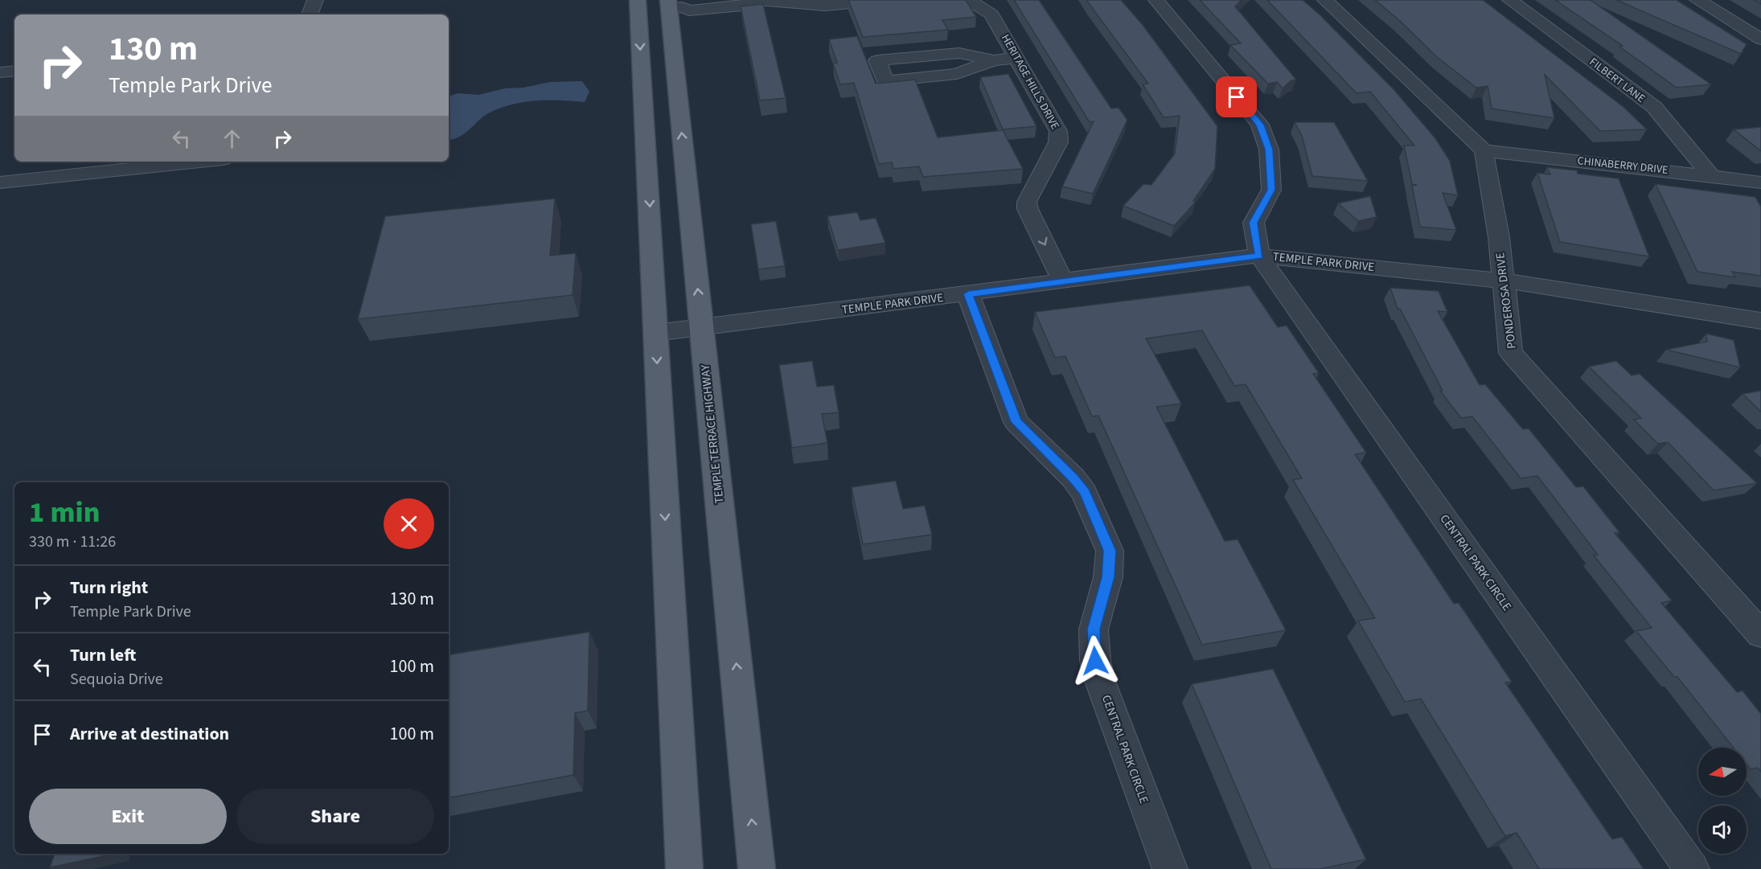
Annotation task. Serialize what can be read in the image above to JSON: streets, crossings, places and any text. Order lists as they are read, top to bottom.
{
  "streets": {
    "main road": ["TEMPLE TERRACE HIGHWAY"],
    "street": [
      "FILBERT LANE",
      "HERITAGE HILLS DRIVE",
      "CHINABERRY DRIVE",
      "TEMPLE PARK DRIVE",
      "PONDEROSA DRIVE",
      "CENTRAL PARK CIRCLE"
    ]
  },
  "crossings": [
    ["FILBERT LANE", "CHINABERRY DRIVE"],
    ["HERITAGE HILLS DRIVE", "TEMPLE PARK DRIVE"],
    ["CHINABERRY DRIVE", "PONDEROSA DRIVE"],
    ["TEMPLE PARK DRIVE", "PONDEROSA DRIVE"],
    ["TEMPLE PARK DRIVE", "TEMPLE TERRACE HIGHWAY"],
    ["TEMPLE PARK DRIVE", "CENTRAL PARK CIRCLE"]
  ],
  "north": "left",
  "page": {
    "turn": ["130 m", "Temple Park Drive"],
    "heading": ["1 min", "330 m · 11:26"],
    "list": [
      {
        "name": "Turn right",
        "note": "Temple Park Drive",
        "value": "130 m"
      },
      {
        "name": "Turn left",
        "note": "Sequoia Drive",
        "value": "100 m"
      },
      {
        "name": "Arrive at destination",
        "value": "100 m"
      }
    ],
    "buttons": ["Exit", "Share"]
  }
}
